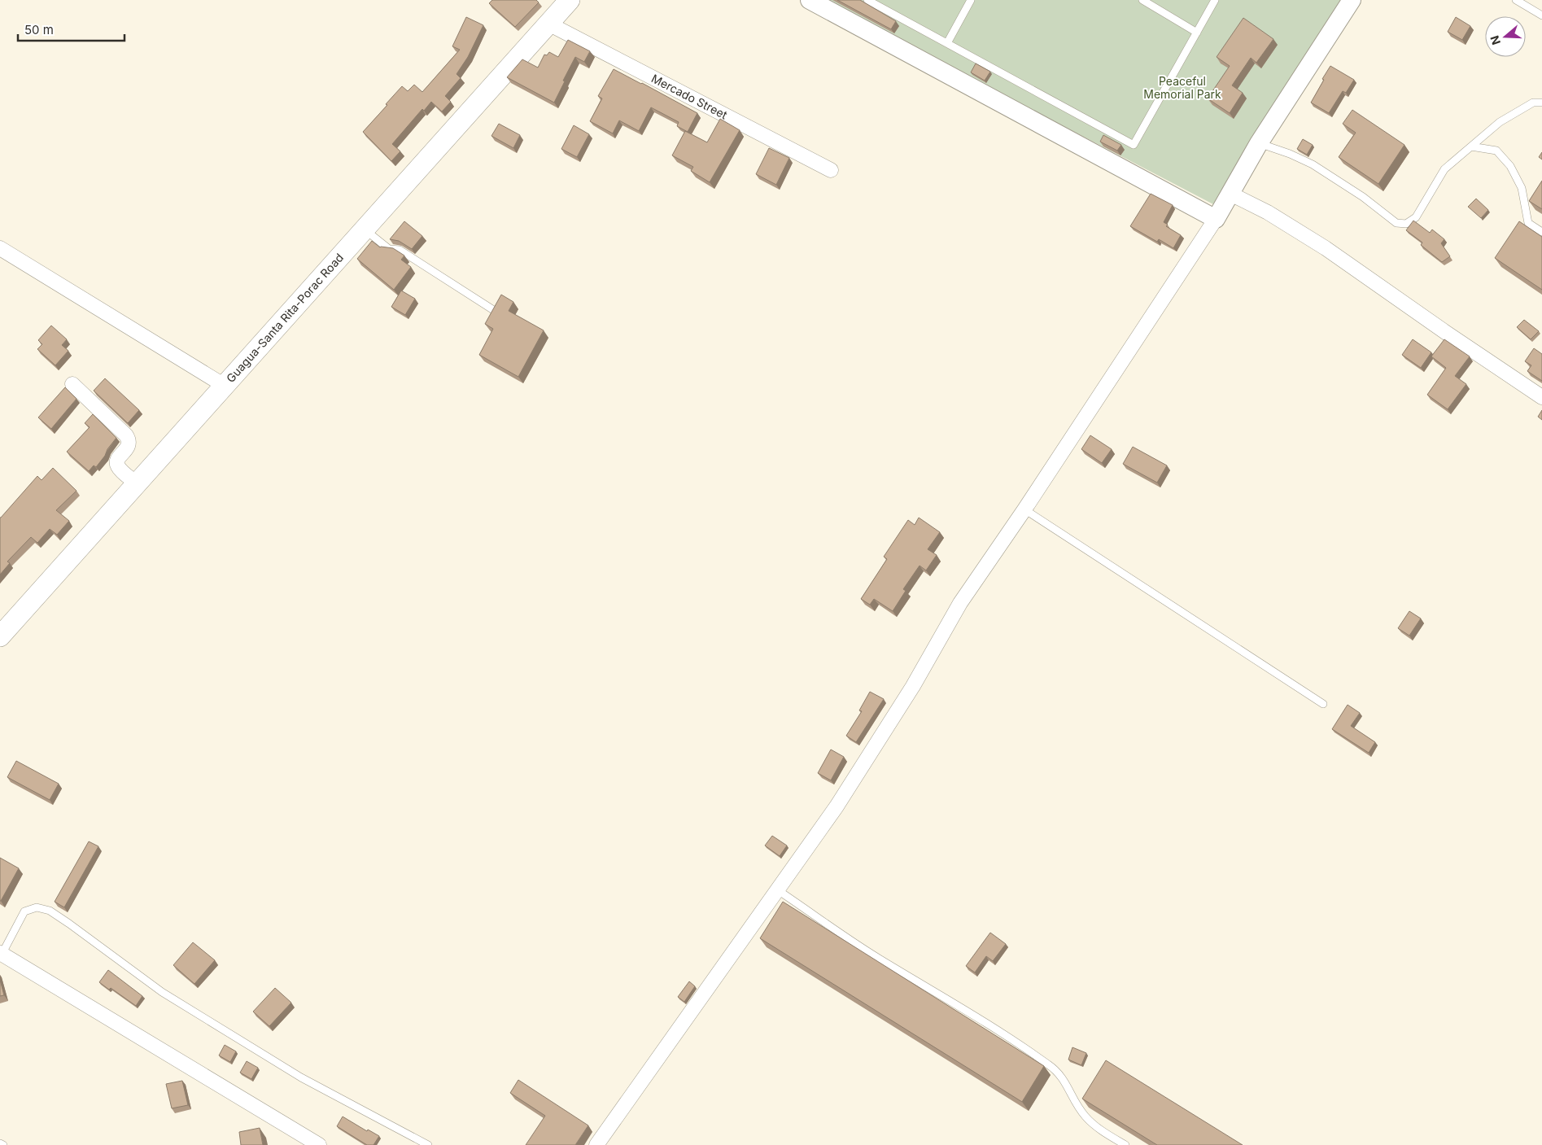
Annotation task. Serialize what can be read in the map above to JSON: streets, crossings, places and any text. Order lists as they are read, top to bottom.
{
  "streets": {
    "main road": ["Guagua-Santa Rita-Porac Road"],
    "street": ["Mercado Street"]
  },
  "crossings": [
    ["Mercado Street", "Guagua-Santa Rita-Porac Road"]
  ],
  "parks": ["Peaceful Memorial Park"],
  "scale_bar": "50 m",
  "north": "left"
}
